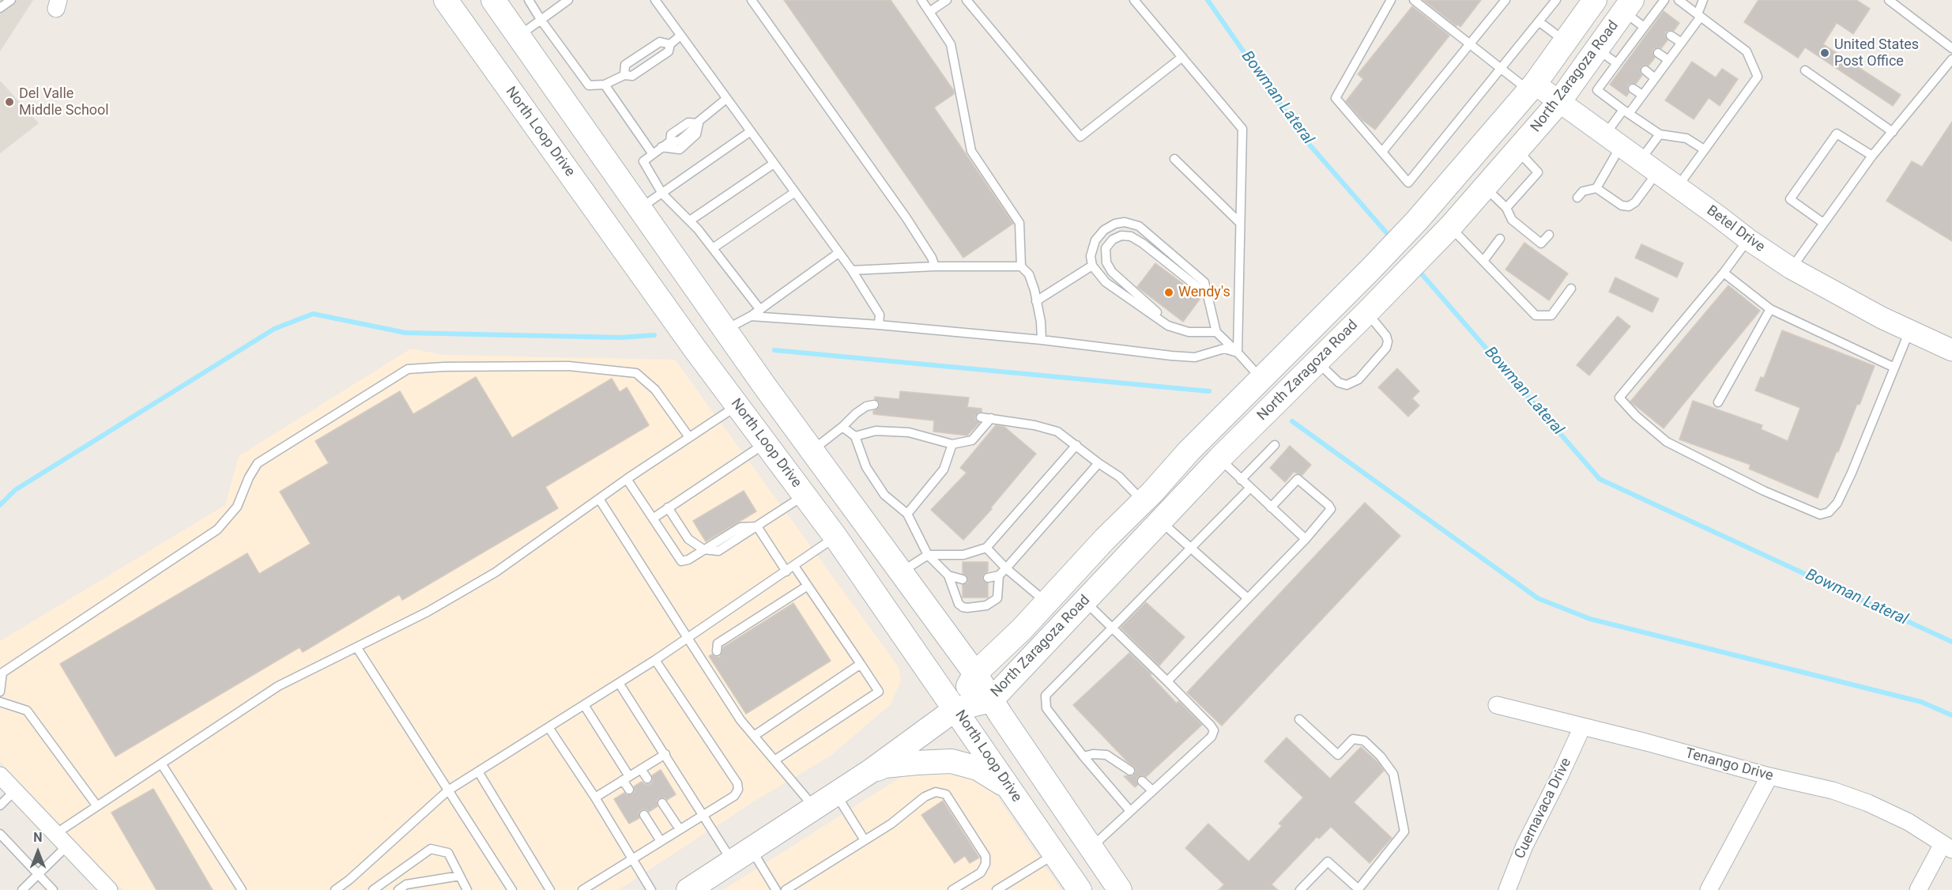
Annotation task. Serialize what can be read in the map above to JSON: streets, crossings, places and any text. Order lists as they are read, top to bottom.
{
  "streets": {
    "main road": ["North Zaragoza Road", "North Loop Drive"],
    "street": ["Betel Drive", "Tenango Drive", "Cuernavaca Drive"]
  },
  "crossings": [
    ["North Zaragoza Road", "North Loop Drive"],
    ["North Zaragoza Road", "Betel Drive"],
    ["Tenango Drive", "Cuernavaca Drive"]
  ],
  "water": ["Bowman Lateral"],
  "places": ["United States Post Office", "Del Valle Middle School", "Wendy's"],
  "north": "top"
}
